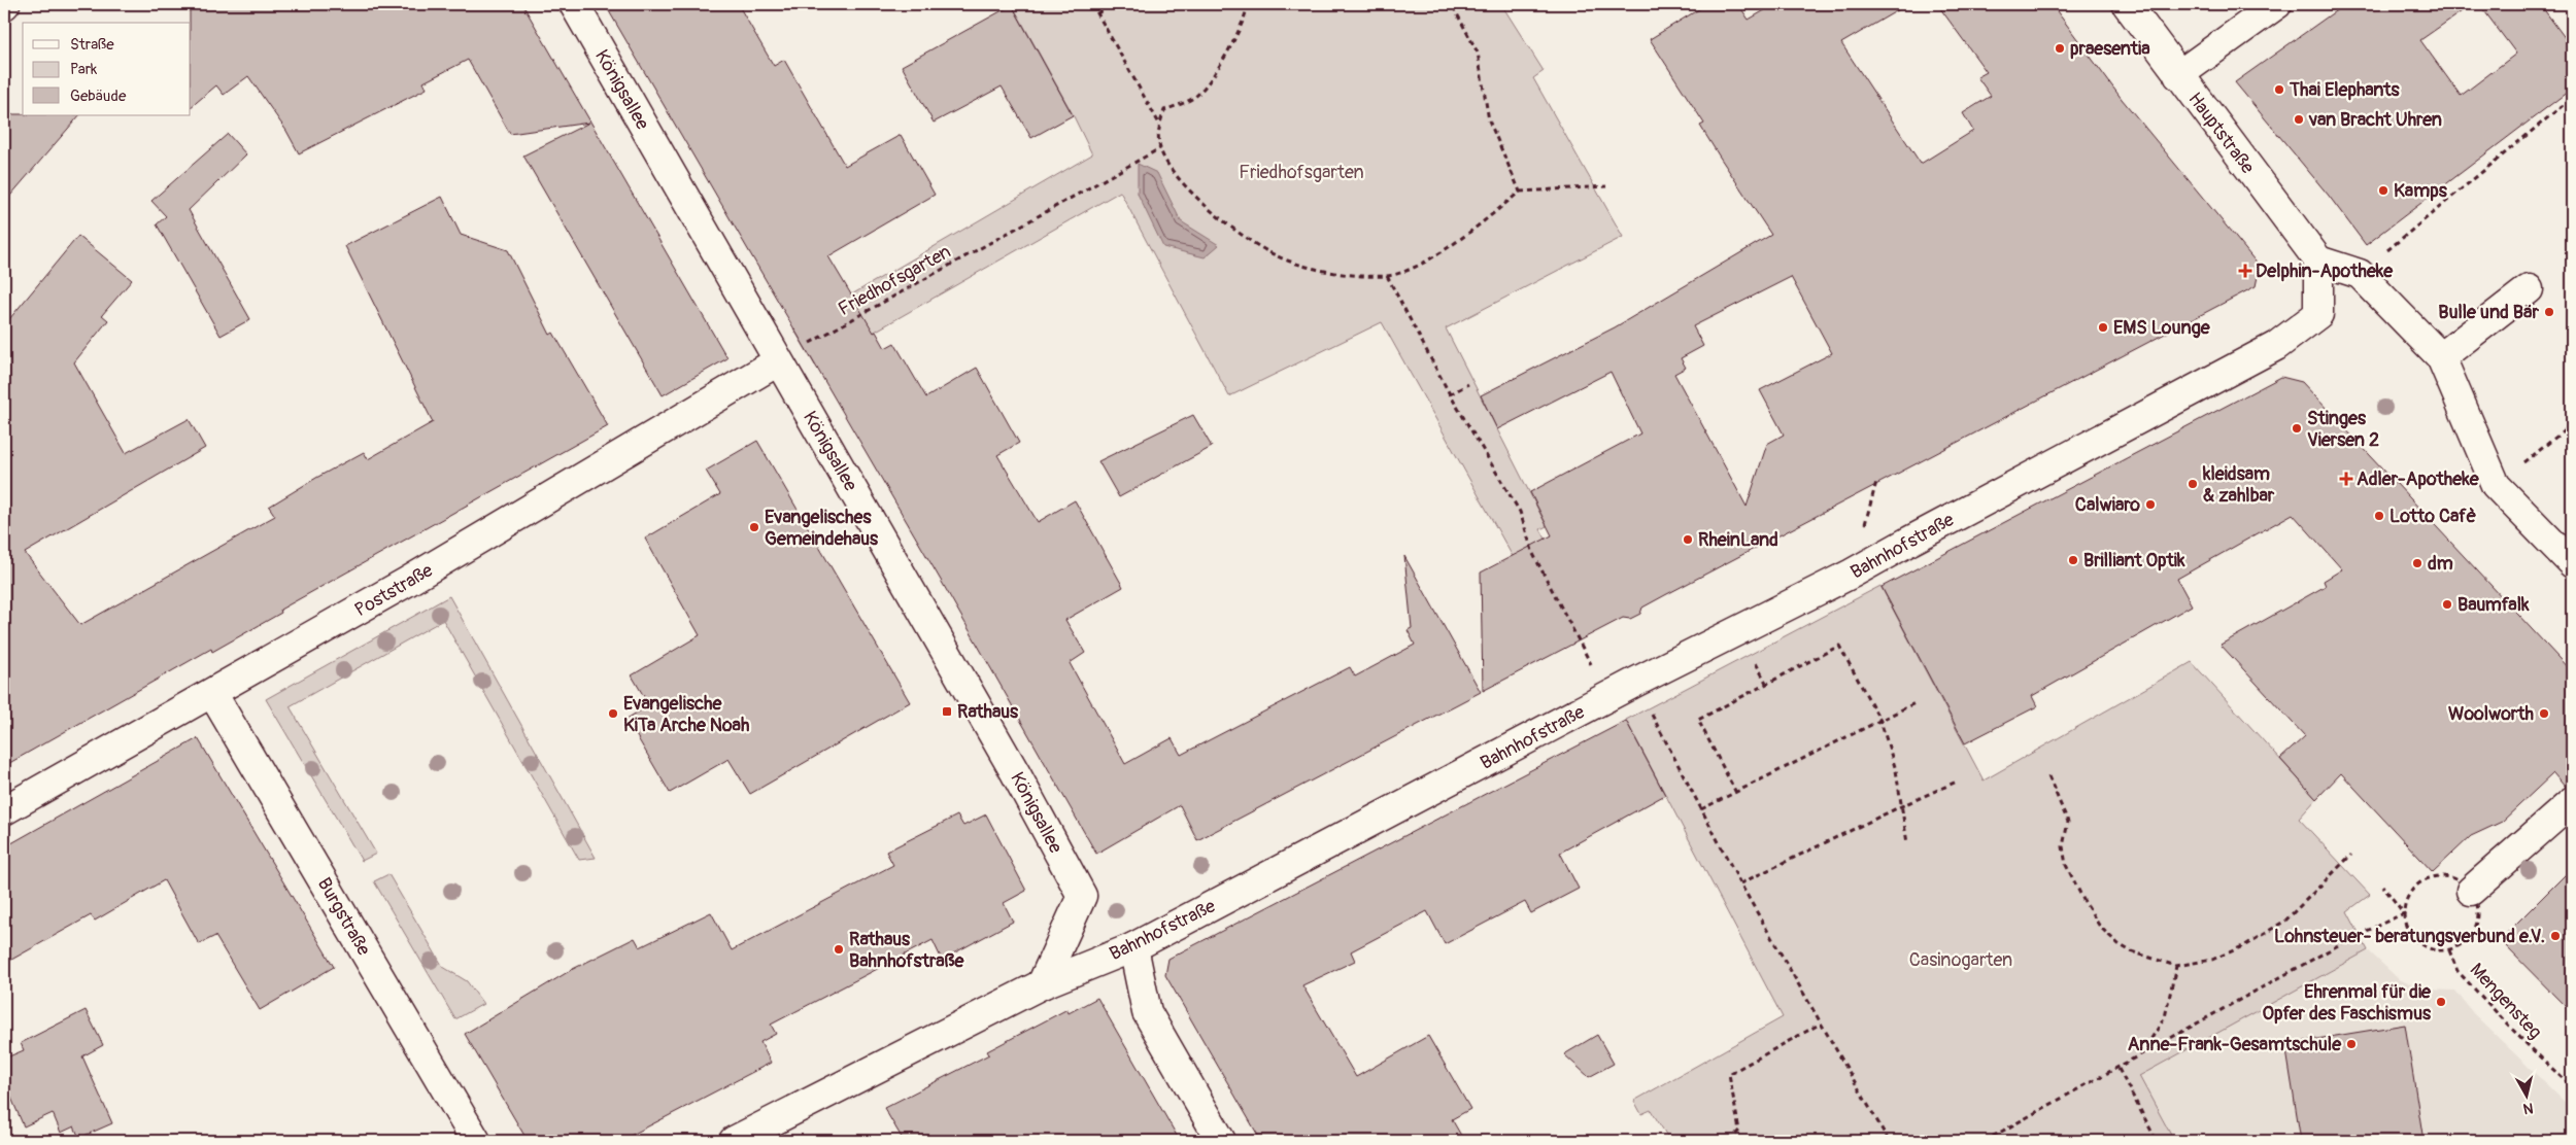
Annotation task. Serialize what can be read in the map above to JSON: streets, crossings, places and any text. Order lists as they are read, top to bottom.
{
  "streets": {
    "street": [
      "Königsallee",
      "Hauptstraße",
      "Bahnhofstraße",
      "Poststraße",
      "Burgstraße"
    ],
    "path": ["Friedhofsgarten", "Mengensteg"]
  },
  "crossings": [
    ["Königsallee", "Friedhofsgarten"],
    ["Königsallee", "Bahnhofstraße"],
    ["Königsallee", "Poststraße"],
    ["Hauptstraße", "Bahnhofstraße"],
    ["Friedhofsgarten", "Poststraße"],
    ["Poststraße", "Burgstraße"]
  ],
  "parks": ["Friedhofsgarten", "Casinogarten"],
  "places": {
    "other": [
      "praesentia",
      "Thai Elephants",
      "van Bracht Uhren",
      "Kamps",
      "Bulle und Bär",
      "EMS Lounge",
      "Stinges Viersen 2",
      "kleidsam & zahlbar",
      "Calwiaro",
      "Lotto Cafè",
      "Evangelisches Gemeindehaus",
      "RheinLand",
      "Brilliant Optik",
      "dm",
      "Baumfalk",
      "Evangelische KiTa Arche Noah",
      "Woolworth",
      "Lohnsteuer- beratungsverbund e.V.",
      "Rathaus Bahnhofstraße",
      "Ehrenmal für die Opfer des Faschismus",
      "Anne-Frank-Gesamtschule"
    ],
    "health": ["Delphin-Apotheke", "Adler-Apotheke"],
    "transit": ["Rathaus"]
  },
  "legend": ["Straße", "Park", "Gebäude"],
  "north": "bottom"
}
